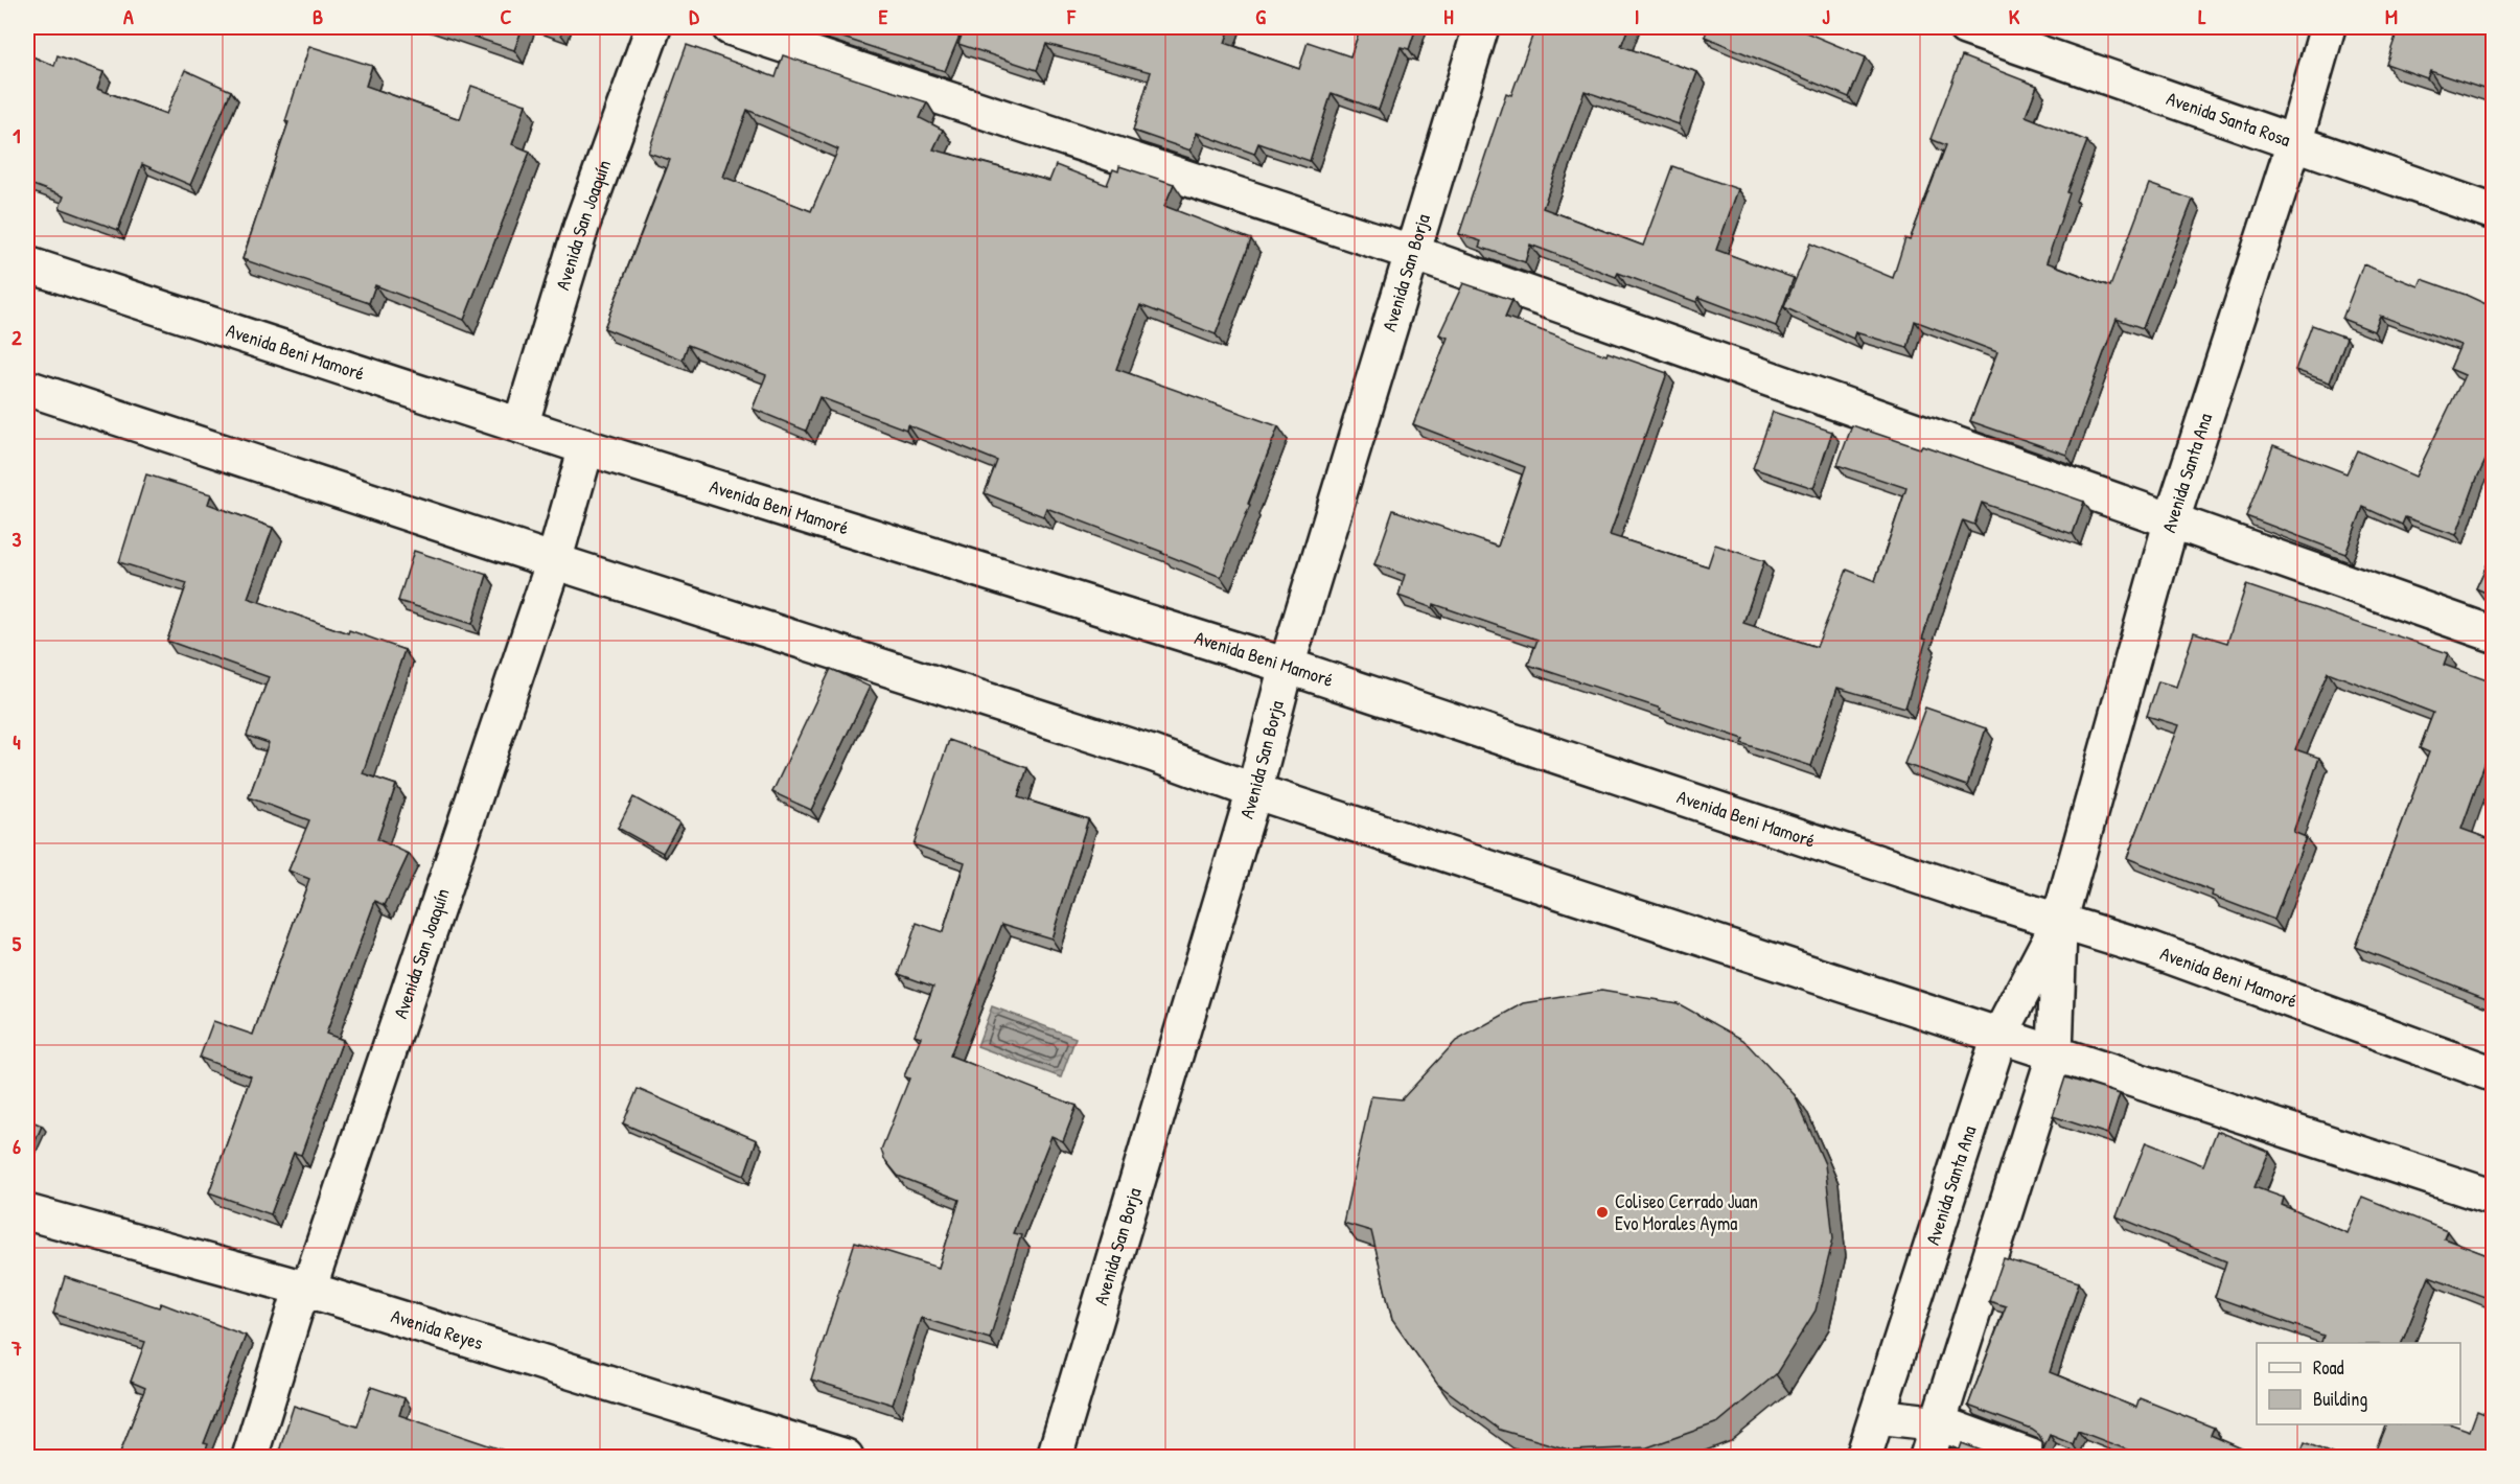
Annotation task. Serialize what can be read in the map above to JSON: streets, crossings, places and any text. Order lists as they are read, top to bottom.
{
  "streets": {
    "street": [
      "Avenida Santa Rosa",
      "Avenida San Joaquín",
      "Avenida San Borja",
      "Avenida Beni Mamoré",
      "Avenida Santa Ana",
      "Avenida Reyes"
    ]
  },
  "crossings": [
    ["Avenida Santa Rosa", "Avenida Santa Ana"],
    ["Avenida San Joaquín", "Avenida Beni Mamoré"],
    ["Avenida San Joaquín", "Avenida Reyes"],
    ["Avenida San Borja", "Avenida Beni Mamoré"],
    ["Avenida Beni Mamoré", "Avenida Santa Ana"]
  ],
  "places": ["Coliseo Cerrado Juan Evo Morales Ayma"],
  "legend": ["Road", "Building"],
  "grid": {
    "columns": [
      "A",
      "B",
      "C",
      "D",
      "E",
      "F",
      "G",
      "H",
      "I",
      "J",
      "K",
      "L",
      "M"
    ],
    "rows": [
      "1",
      "2",
      "3",
      "4",
      "5",
      "6",
      "7"
    ]
  }
}
